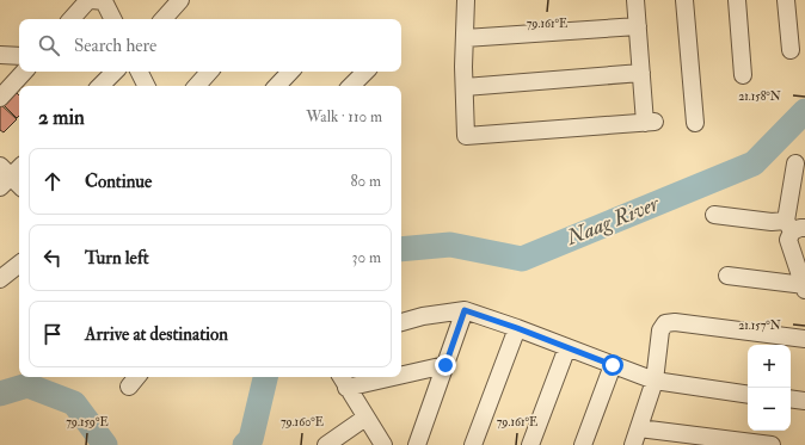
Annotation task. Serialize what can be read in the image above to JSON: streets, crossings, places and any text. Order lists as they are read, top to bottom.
{
  "water": ["Naag River"],
  "page": {
    "search": "Search here",
    "heading": ["2 min", "Walk · 110 m"],
    "list": [
      ["Continue", "80 m"],
      ["Turn left", "30 m"],
      "Arrive at destination"
    ],
    "map_buttons": ["+", "−"]
  },
  "coordinates": [
    "79.161°E",
    "21.158°N",
    "21.157°N",
    "79.159°E",
    "79.160°E"
  ]
}
